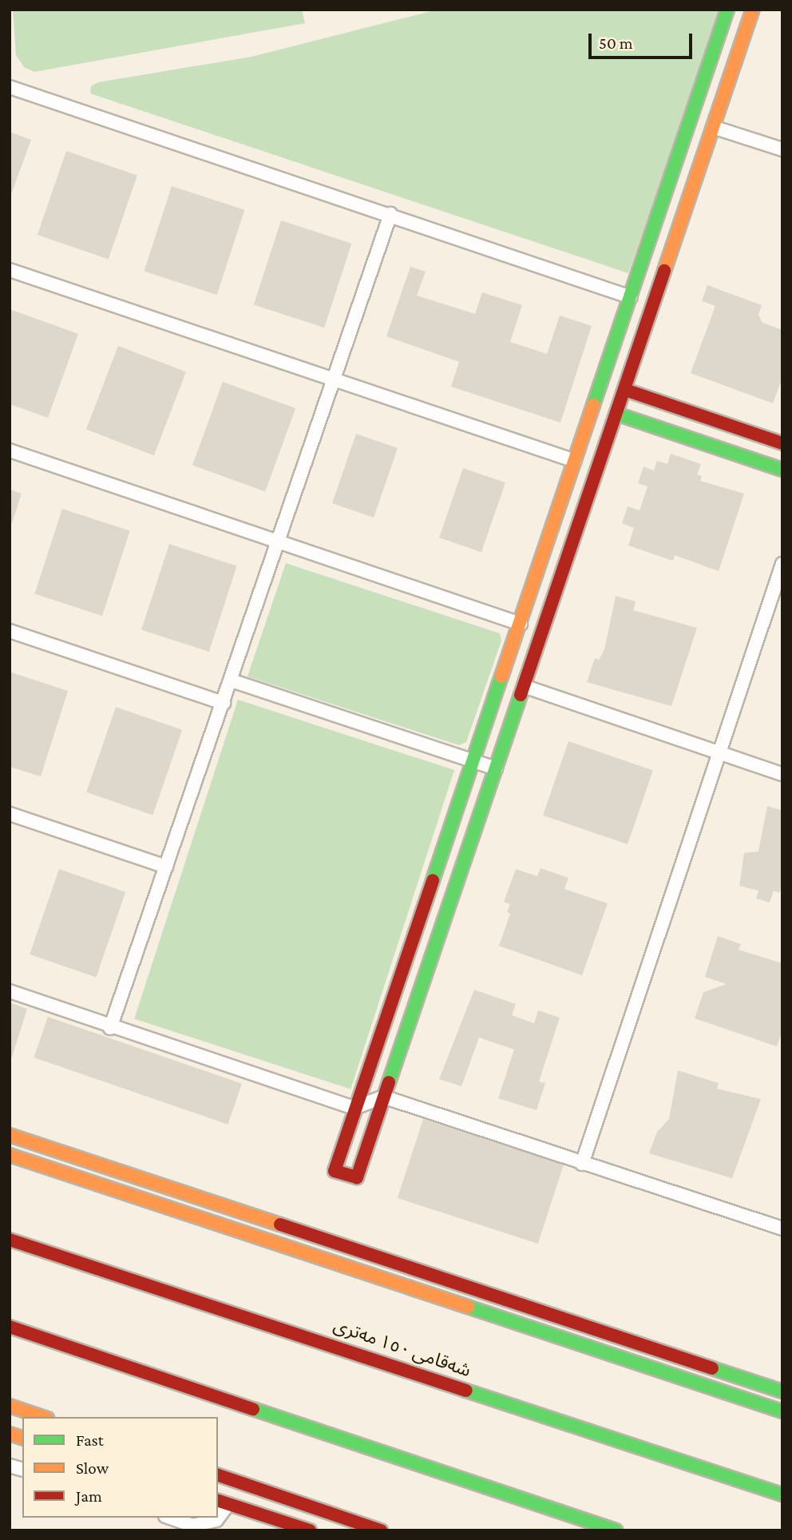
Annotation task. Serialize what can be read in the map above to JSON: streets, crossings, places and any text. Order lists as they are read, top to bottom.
{
  "streets": {
    "main road": ["شەقامی ١٥٠ مەتری"]
  },
  "legend": ["Fast", "Slow", "Jam"],
  "scale_bar": "50 m"
}
